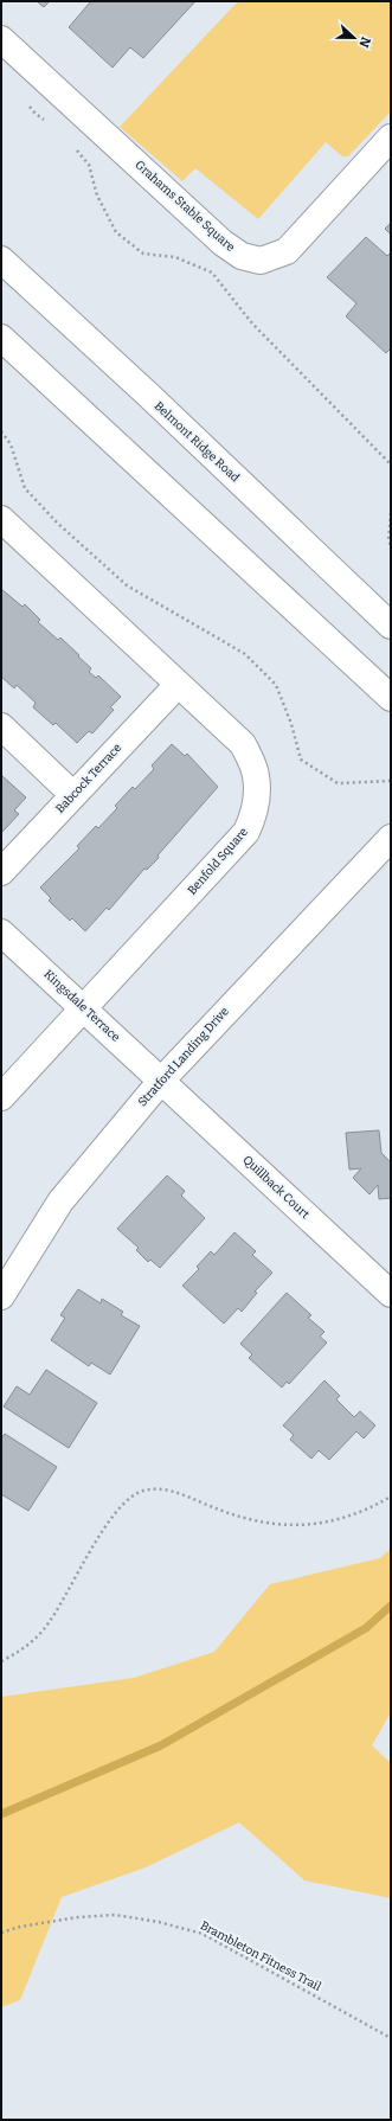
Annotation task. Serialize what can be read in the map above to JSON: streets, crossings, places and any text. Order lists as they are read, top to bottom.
{
  "streets": {
    "street": [
      "Grahams Stable Square",
      "Belmont Ridge Road",
      "Babcock Terrace",
      "Benfold Square",
      "Kingsdale Terrace",
      "Stratford Landing Drive",
      "Quillback Court"
    ],
    "path": ["Brambleton Fitness Trail"]
  },
  "crossings": [
    ["Babcock Terrace", "Benfold Square"],
    ["Benfold Square", "Kingsdale Terrace"],
    ["Kingsdale Terrace", "Stratford Landing Drive"],
    ["Kingsdale Terrace", "Quillback Court"],
    ["Stratford Landing Drive", "Quillback Court"]
  ],
  "north": "right"
}
